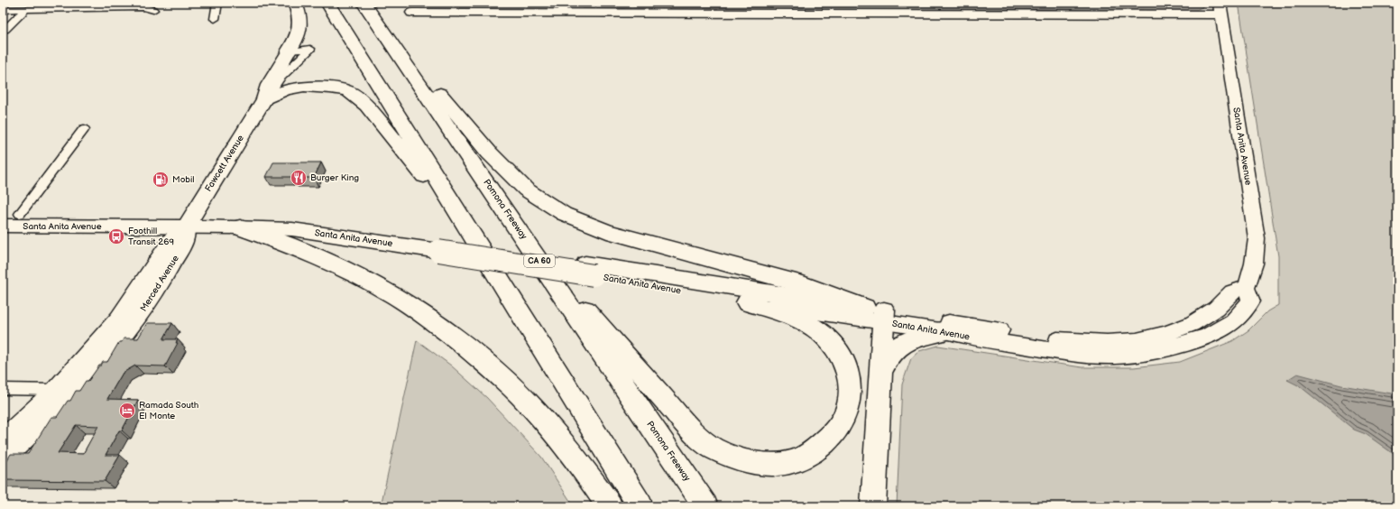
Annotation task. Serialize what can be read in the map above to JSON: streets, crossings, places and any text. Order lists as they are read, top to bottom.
{
  "streets": {
    "highway": ["Pomona Freeway", "CA 60"],
    "main road": ["Santa Anita Avenue", "Fawcett Avenue"],
    "street": ["Merced Avenue"]
  },
  "crossings": [
    ["Santa Anita Avenue", "Fawcett Avenue"],
    ["Santa Anita Avenue", "Merced Avenue"],
    ["Fawcett Avenue", "Merced Avenue"]
  ],
  "places": {
    "restaurant": ["Burger King"],
    "fuel station": ["Mobil"],
    "bus stop": ["Foothill Transit 269"],
    "hotel": ["Ramada South El Monte"]
  }
}
